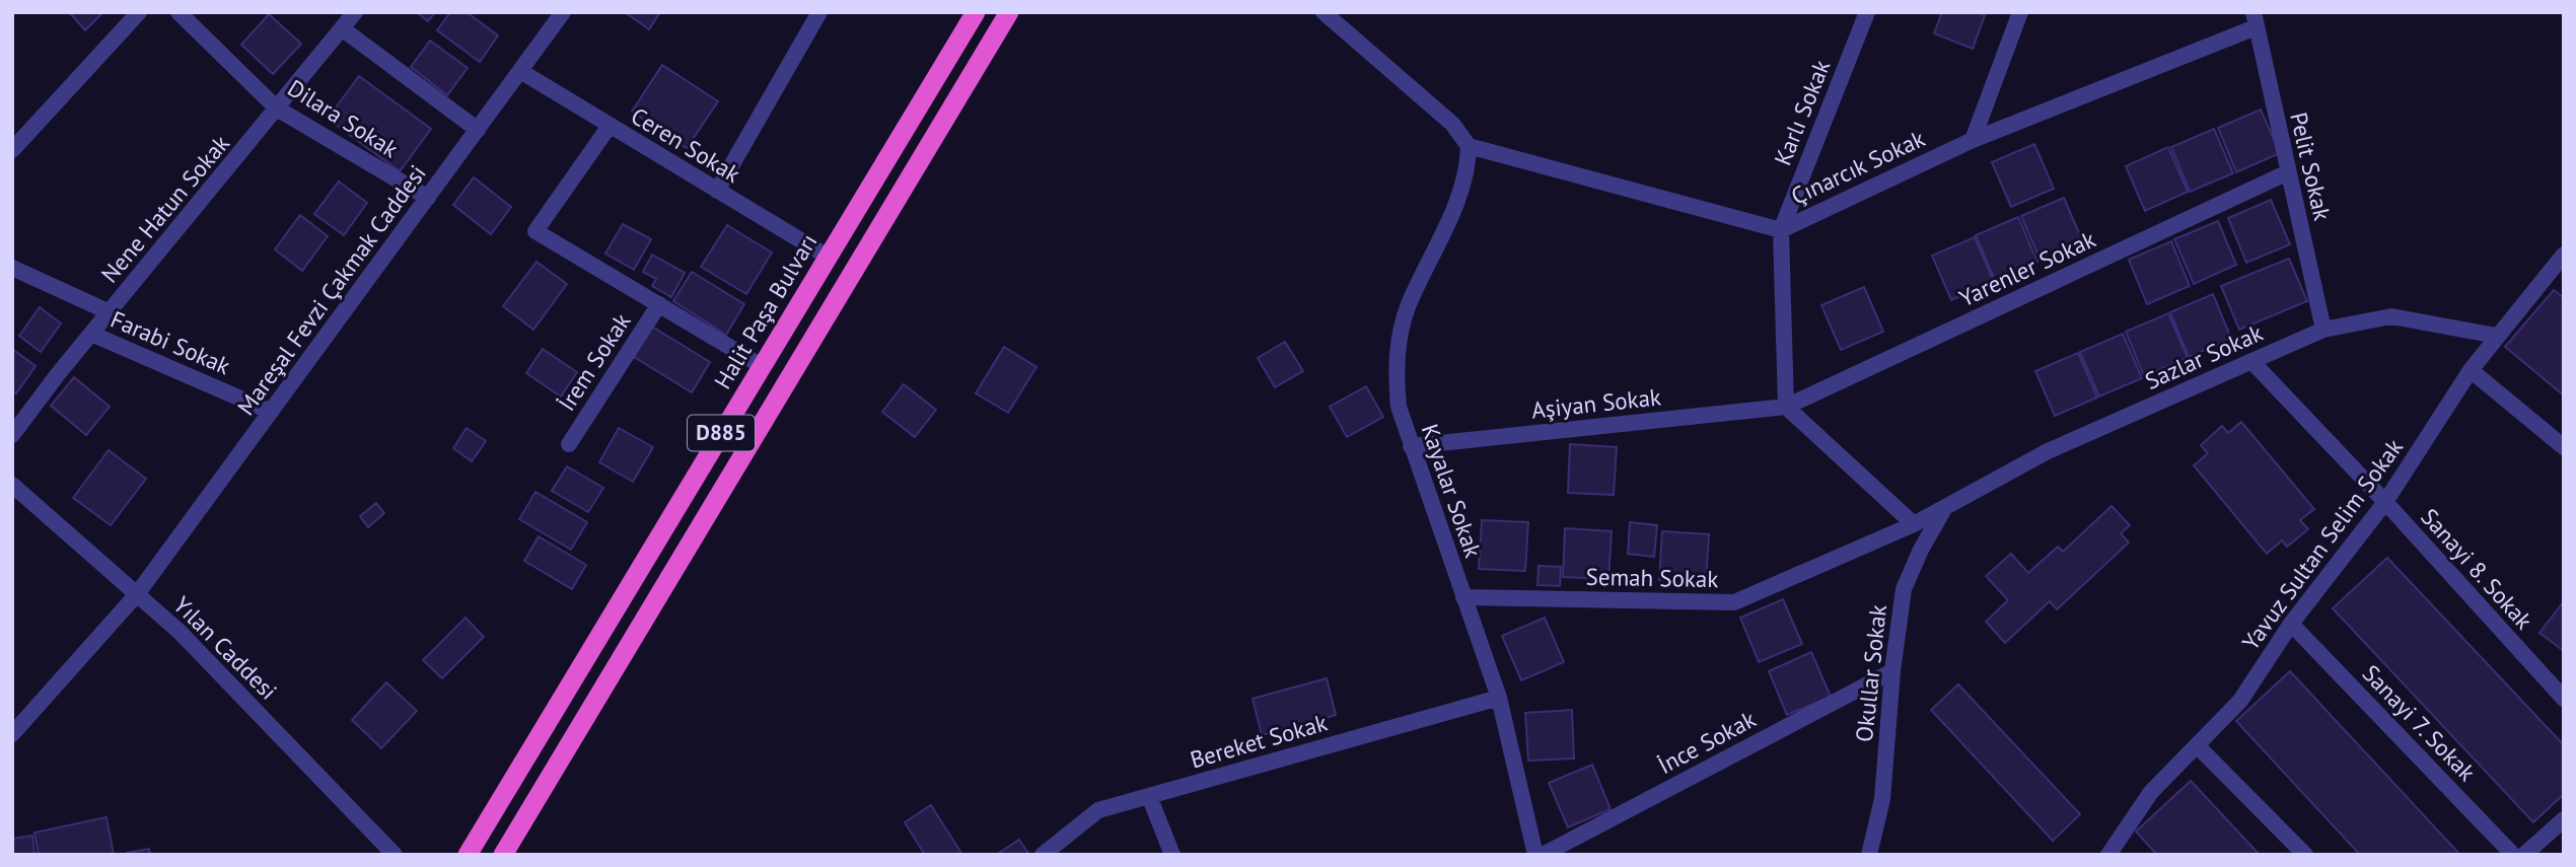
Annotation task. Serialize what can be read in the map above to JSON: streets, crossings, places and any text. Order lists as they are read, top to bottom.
{
  "streets": {
    "highway": ["Halit Paşa Bulvarı", "D885"],
    "street": [
      "Karlı Sokak",
      "Dilara Sokak",
      "Ceren Sokak",
      "Pelit Sokak",
      "Çınarcık Sokak",
      "Nene Hatun Sokak",
      "Yarenler Sokak",
      "Mareşal Fevzi Çakmak Caddesi",
      "Farabi Sokak",
      "Sazlar Sokak",
      "İrem Sokak",
      "Aşiyan Sokak",
      "Kayalar Sokak",
      "Yavuz Sultan Selim Sokak",
      "Sanayi 8. Sokak",
      "Semah Sokak",
      "Yılan Caddesi",
      "Okullar Sokak",
      "Sanayi 7. Sokak",
      "Bereket Sokak",
      "İnce Sokak"
    ]
  },
  "crossings": [
    ["Karlı Sokak", "Çınarcık Sokak"],
    ["Dilara Sokak", "Nene Hatun Sokak"],
    ["Dilara Sokak", "Mareşal Fevzi Çakmak Caddesi"],
    ["Ceren Sokak", "Mareşal Fevzi Çakmak Caddesi"],
    ["Ceren Sokak", "Halit Paşa Bulvarı"],
    ["Pelit Sokak", "Çınarcık Sokak"],
    ["Pelit Sokak", "Yarenler Sokak"],
    ["Pelit Sokak", "Sazlar Sokak"],
    ["Çınarcık Sokak", "Kayalar Sokak"],
    ["Nene Hatun Sokak", "Farabi Sokak"],
    ["Yarenler Sokak", "Aşiyan Sokak"],
    ["Mareşal Fevzi Çakmak Caddesi", "Farabi Sokak"],
    ["Mareşal Fevzi Çakmak Caddesi", "Yılan Caddesi"],
    ["Sazlar Sokak", "Yavuz Sultan Selim Sokak"],
    ["Sazlar Sokak", "Sanayi 8. Sokak"],
    ["Sazlar Sokak", "Semah Sokak"],
    ["Sazlar Sokak", "Okullar Sokak"],
    ["Aşiyan Sokak", "Kayalar Sokak"],
    ["Kayalar Sokak", "Semah Sokak"],
    ["Kayalar Sokak", "Bereket Sokak"],
    ["Yavuz Sultan Selim Sokak", "Sanayi 8. Sokak"],
    ["Yavuz Sultan Selim Sokak", "Sanayi 7. Sokak"],
    ["Semah Sokak", "Okullar Sokak"],
    ["Okullar Sokak", "İnce Sokak"]
  ]
}
